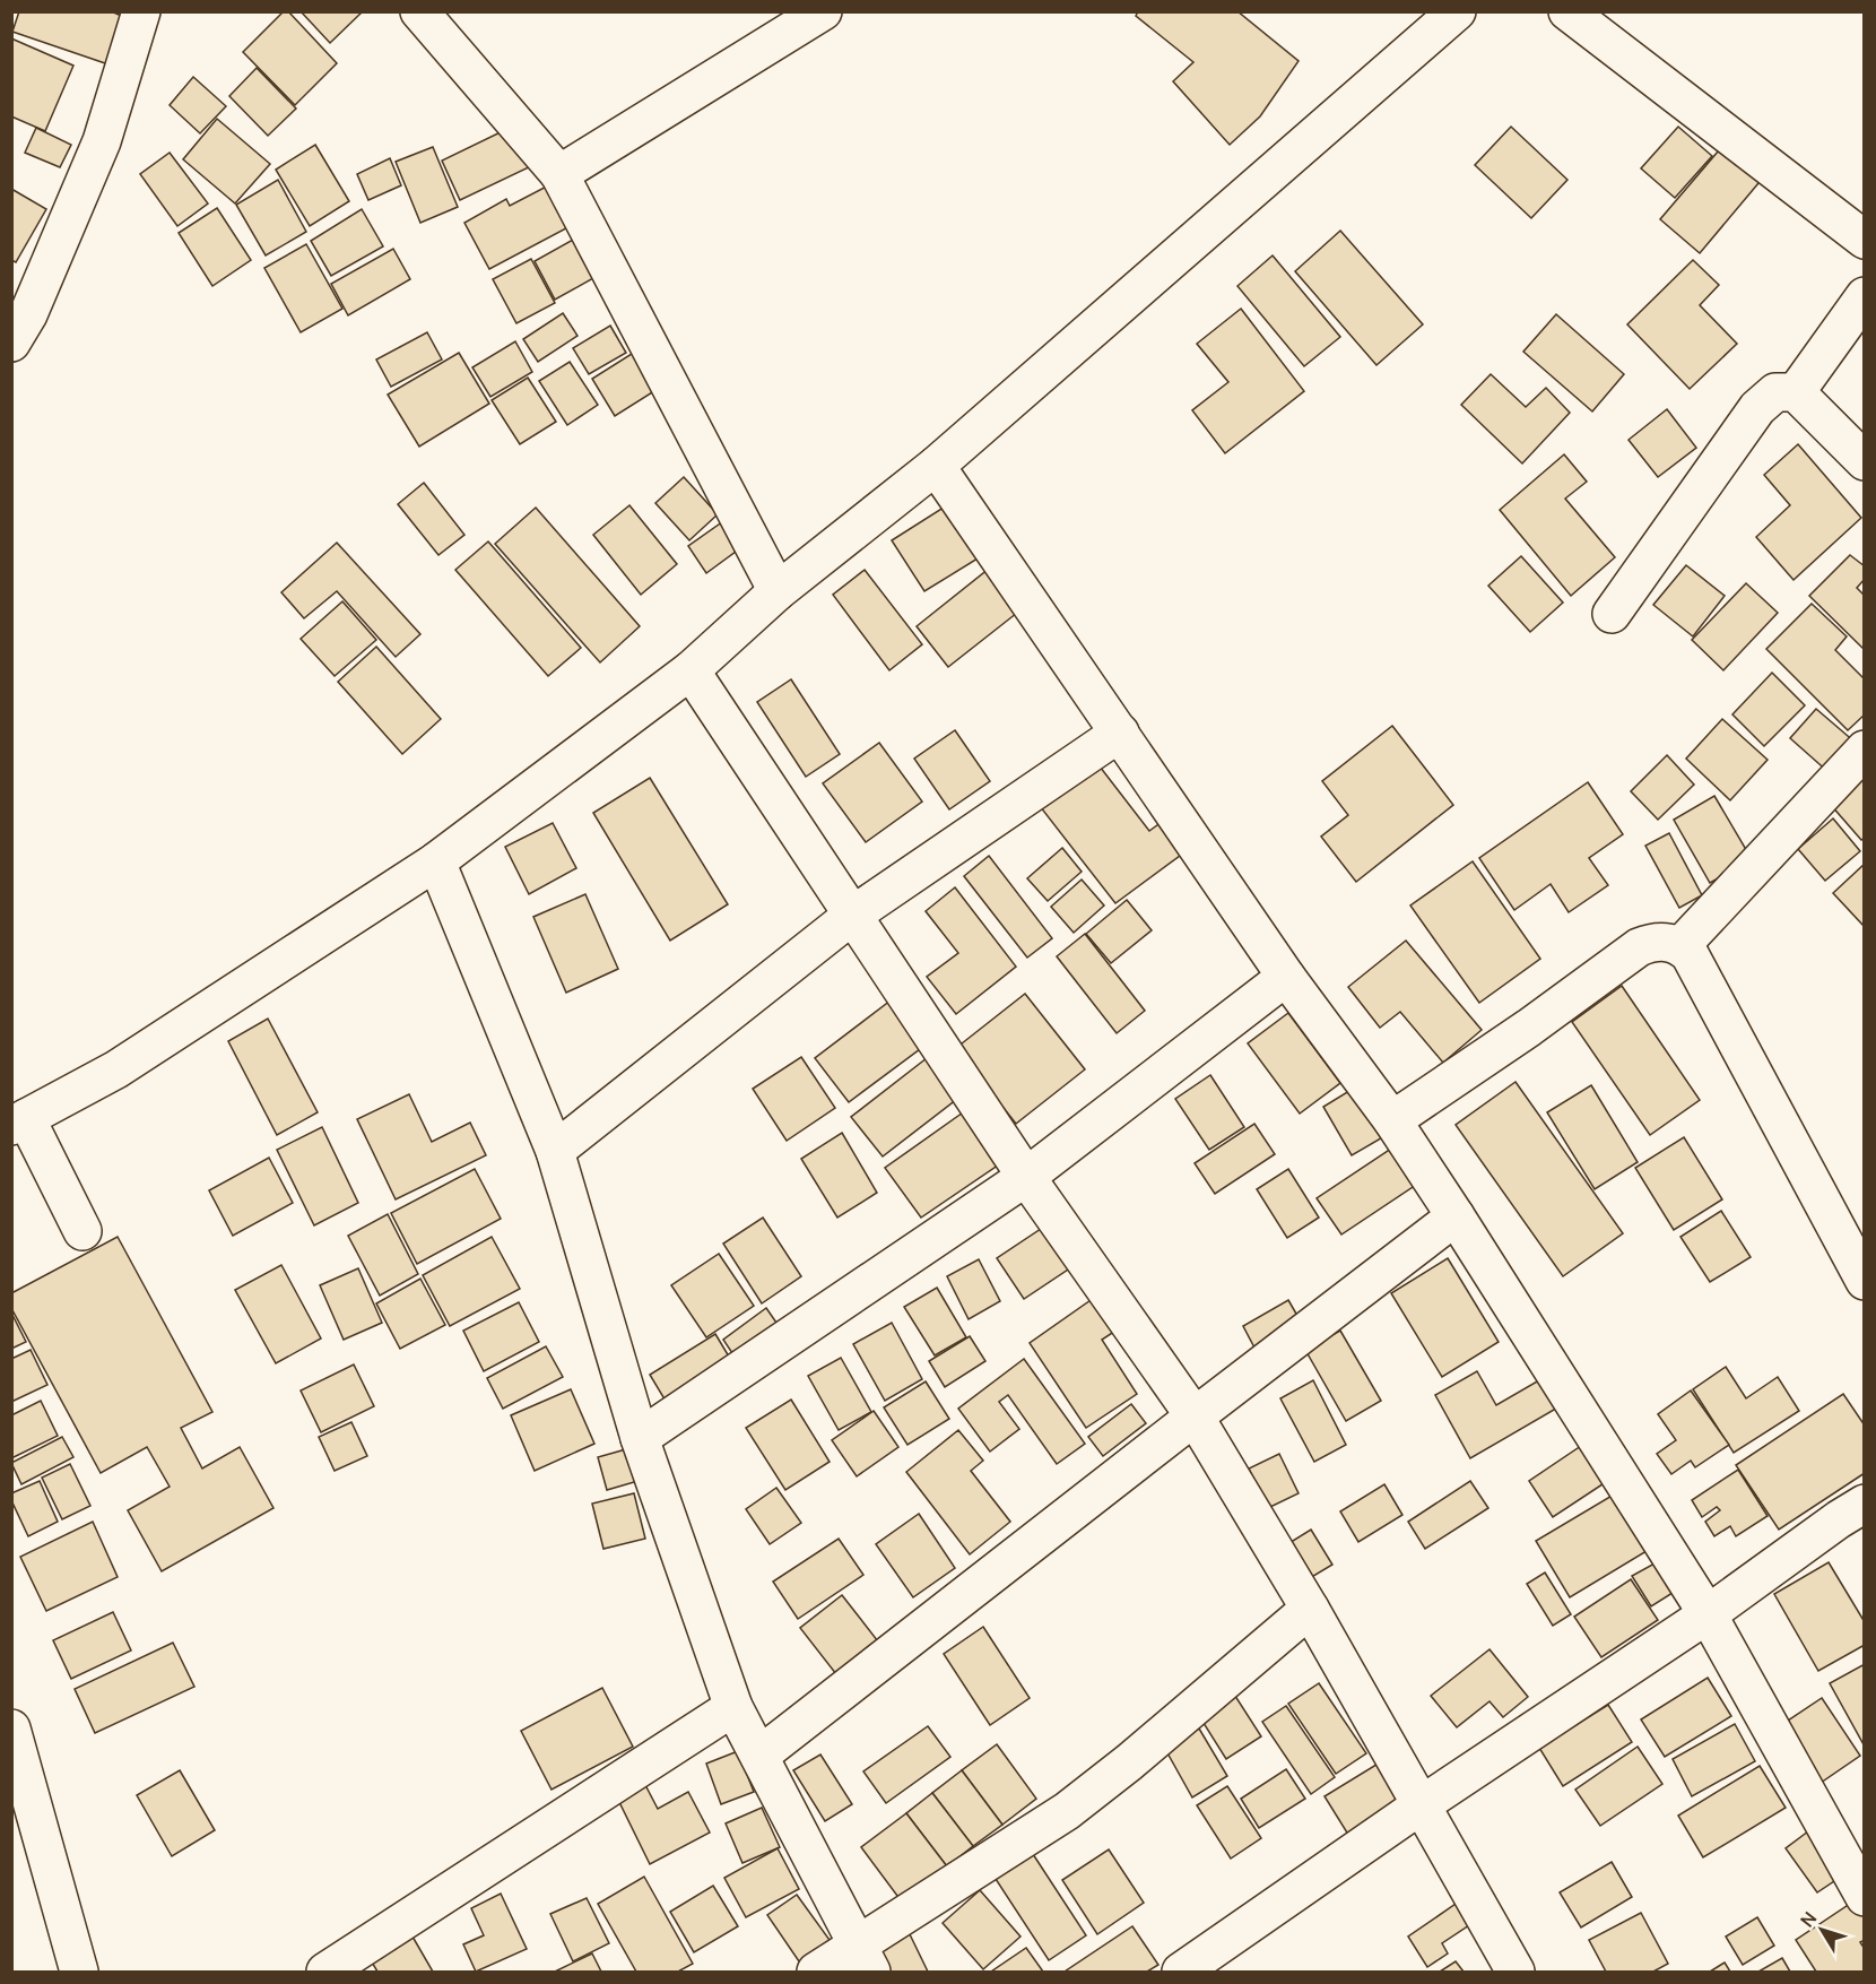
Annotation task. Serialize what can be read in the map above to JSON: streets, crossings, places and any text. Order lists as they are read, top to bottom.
{
  "north": "top left"
}
